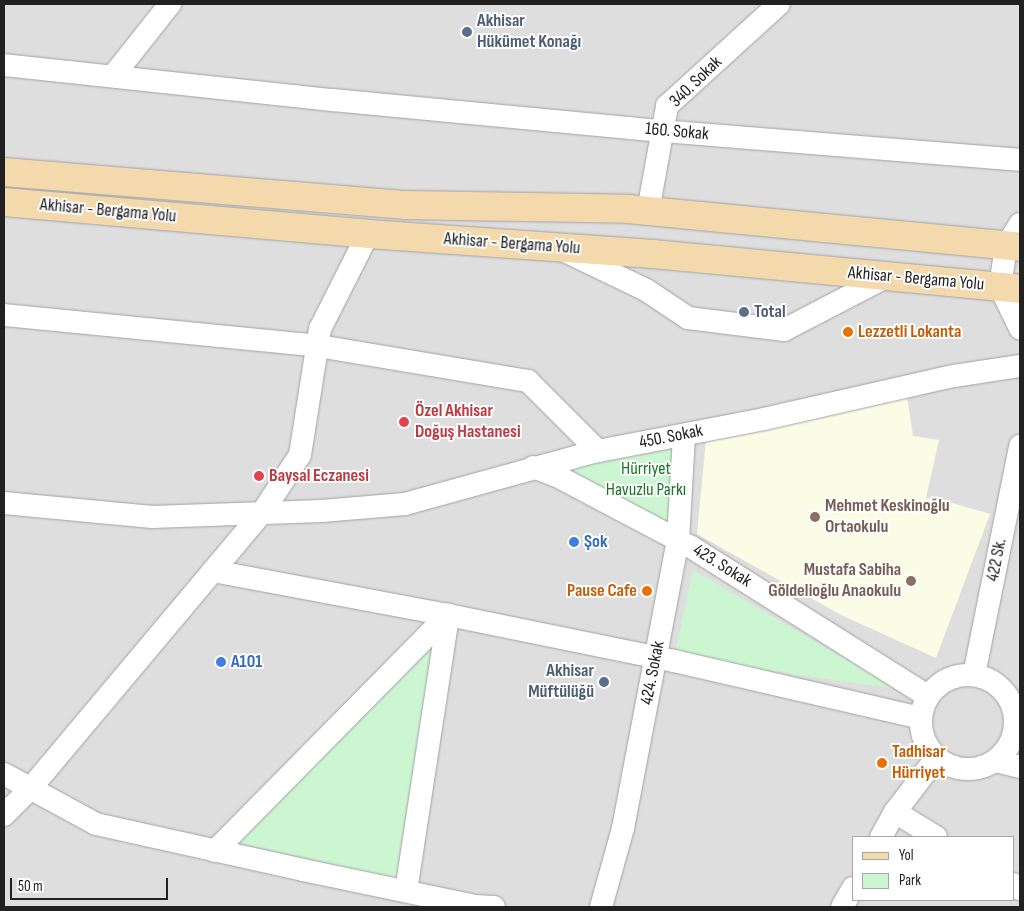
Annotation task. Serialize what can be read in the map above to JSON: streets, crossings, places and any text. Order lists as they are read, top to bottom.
{
  "streets": {
    "main road": ["Akhisar - Bergama Yolu"],
    "street": [
      "340. Sokak",
      "160. Sokak",
      "450. Sokak",
      "422 Sk.",
      "423. Sokak",
      "424. Sokak"
    ]
  },
  "crossings": [
    ["340. Sokak", "160. Sokak"],
    ["340. Sokak", "Akhisar - Bergama Yolu"],
    ["450. Sokak", "423. Sokak"],
    ["450. Sokak", "424. Sokak"],
    ["422 Sk.", "423. Sokak"],
    ["423. Sokak", "424. Sokak"]
  ],
  "parks": ["Hürriyet Havuzlu Parkı"],
  "places": [
    "Akhisar Hükümet Konağı",
    "Total",
    "Lezzetli Lokanta",
    "Özel Akhisar Doğuş Hastanesi",
    "Baysal Eczanesi",
    "Mehmet Keskinoğlu Ortaokulu",
    "Şok",
    "Mustafa Sabiha Göldelioğlu Anaokulu",
    "Pause Cafe",
    "A101",
    "Akhisar Müftülüğü",
    "Tadhisar Hürriyet"
  ],
  "legend": ["Yol", "Park"],
  "scale_bar": "50 m"
}
